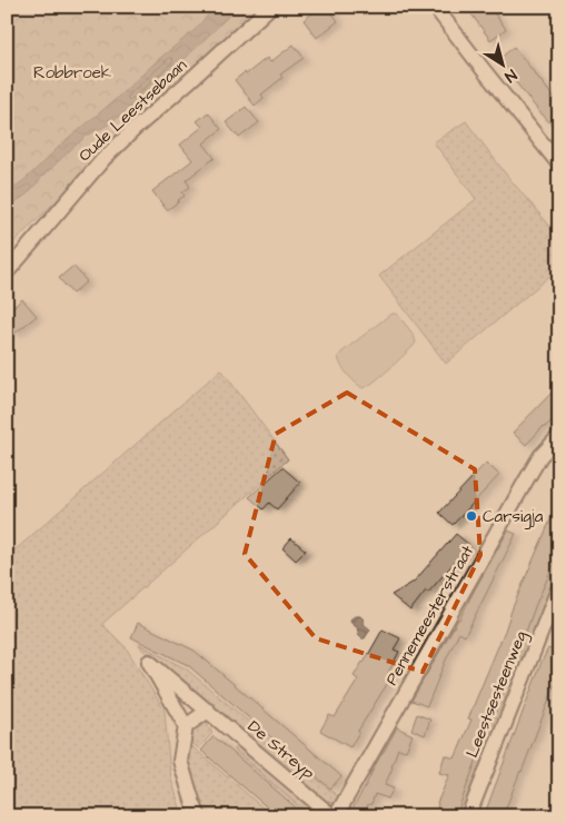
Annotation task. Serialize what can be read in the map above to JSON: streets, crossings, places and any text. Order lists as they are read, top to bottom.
{
  "streets": {
    "street": [
      "Oude Leestsebaan",
      "Pennemeesterstraat",
      "Leestsesteenweg",
      "De Streyp"
    ]
  },
  "crossings": [
    ["Pennemeesterstraat", "De Streyp"]
  ],
  "parks": ["Robbroek"],
  "places": ["Carsigja"],
  "north": "bottom right"
}
